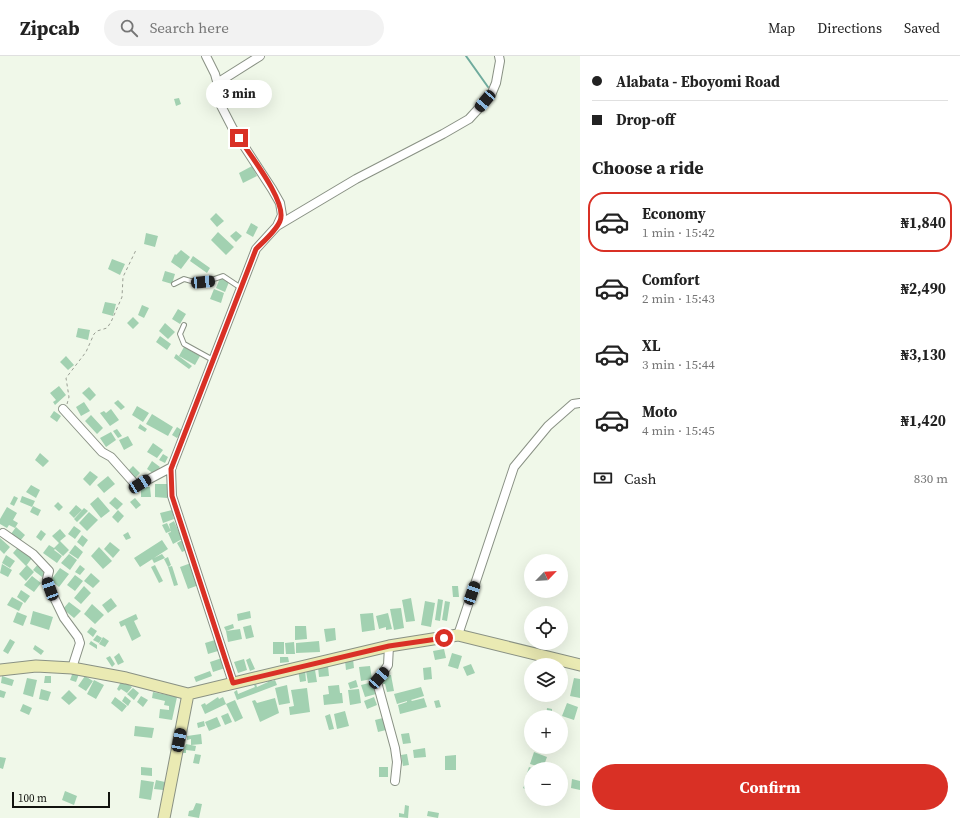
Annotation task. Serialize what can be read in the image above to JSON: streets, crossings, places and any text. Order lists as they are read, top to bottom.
{
  "scale_bar": "100 m",
  "north": "top right",
  "page": {
    "header": "Zipcab",
    "search": "Search here",
    "nav": ["Map", "Directions", "Saved"],
    "banner": ["Alabata - Eboyomi Road", "Drop-off"],
    "bubble": "3 min",
    "heading": "Choose a ride",
    "list": [
      {
        "name": "Economy",
        "note": "1 min · 15:42",
        "value": "₦1,840"
      },
      {
        "name": "Comfort",
        "note": "2 min · 15:43",
        "value": "₦2,490"
      },
      {
        "name": "XL",
        "note": "3 min · 15:44",
        "value": "₦3,130"
      },
      {
        "name": "Moto",
        "note": "4 min · 15:45",
        "value": "₦1,420"
      }
    ],
    "pay": ["Cash", "830 m"],
    "map_buttons": ["+", "−"],
    "buttons": "Confirm",
    "scale": "100 m"
  }
}
